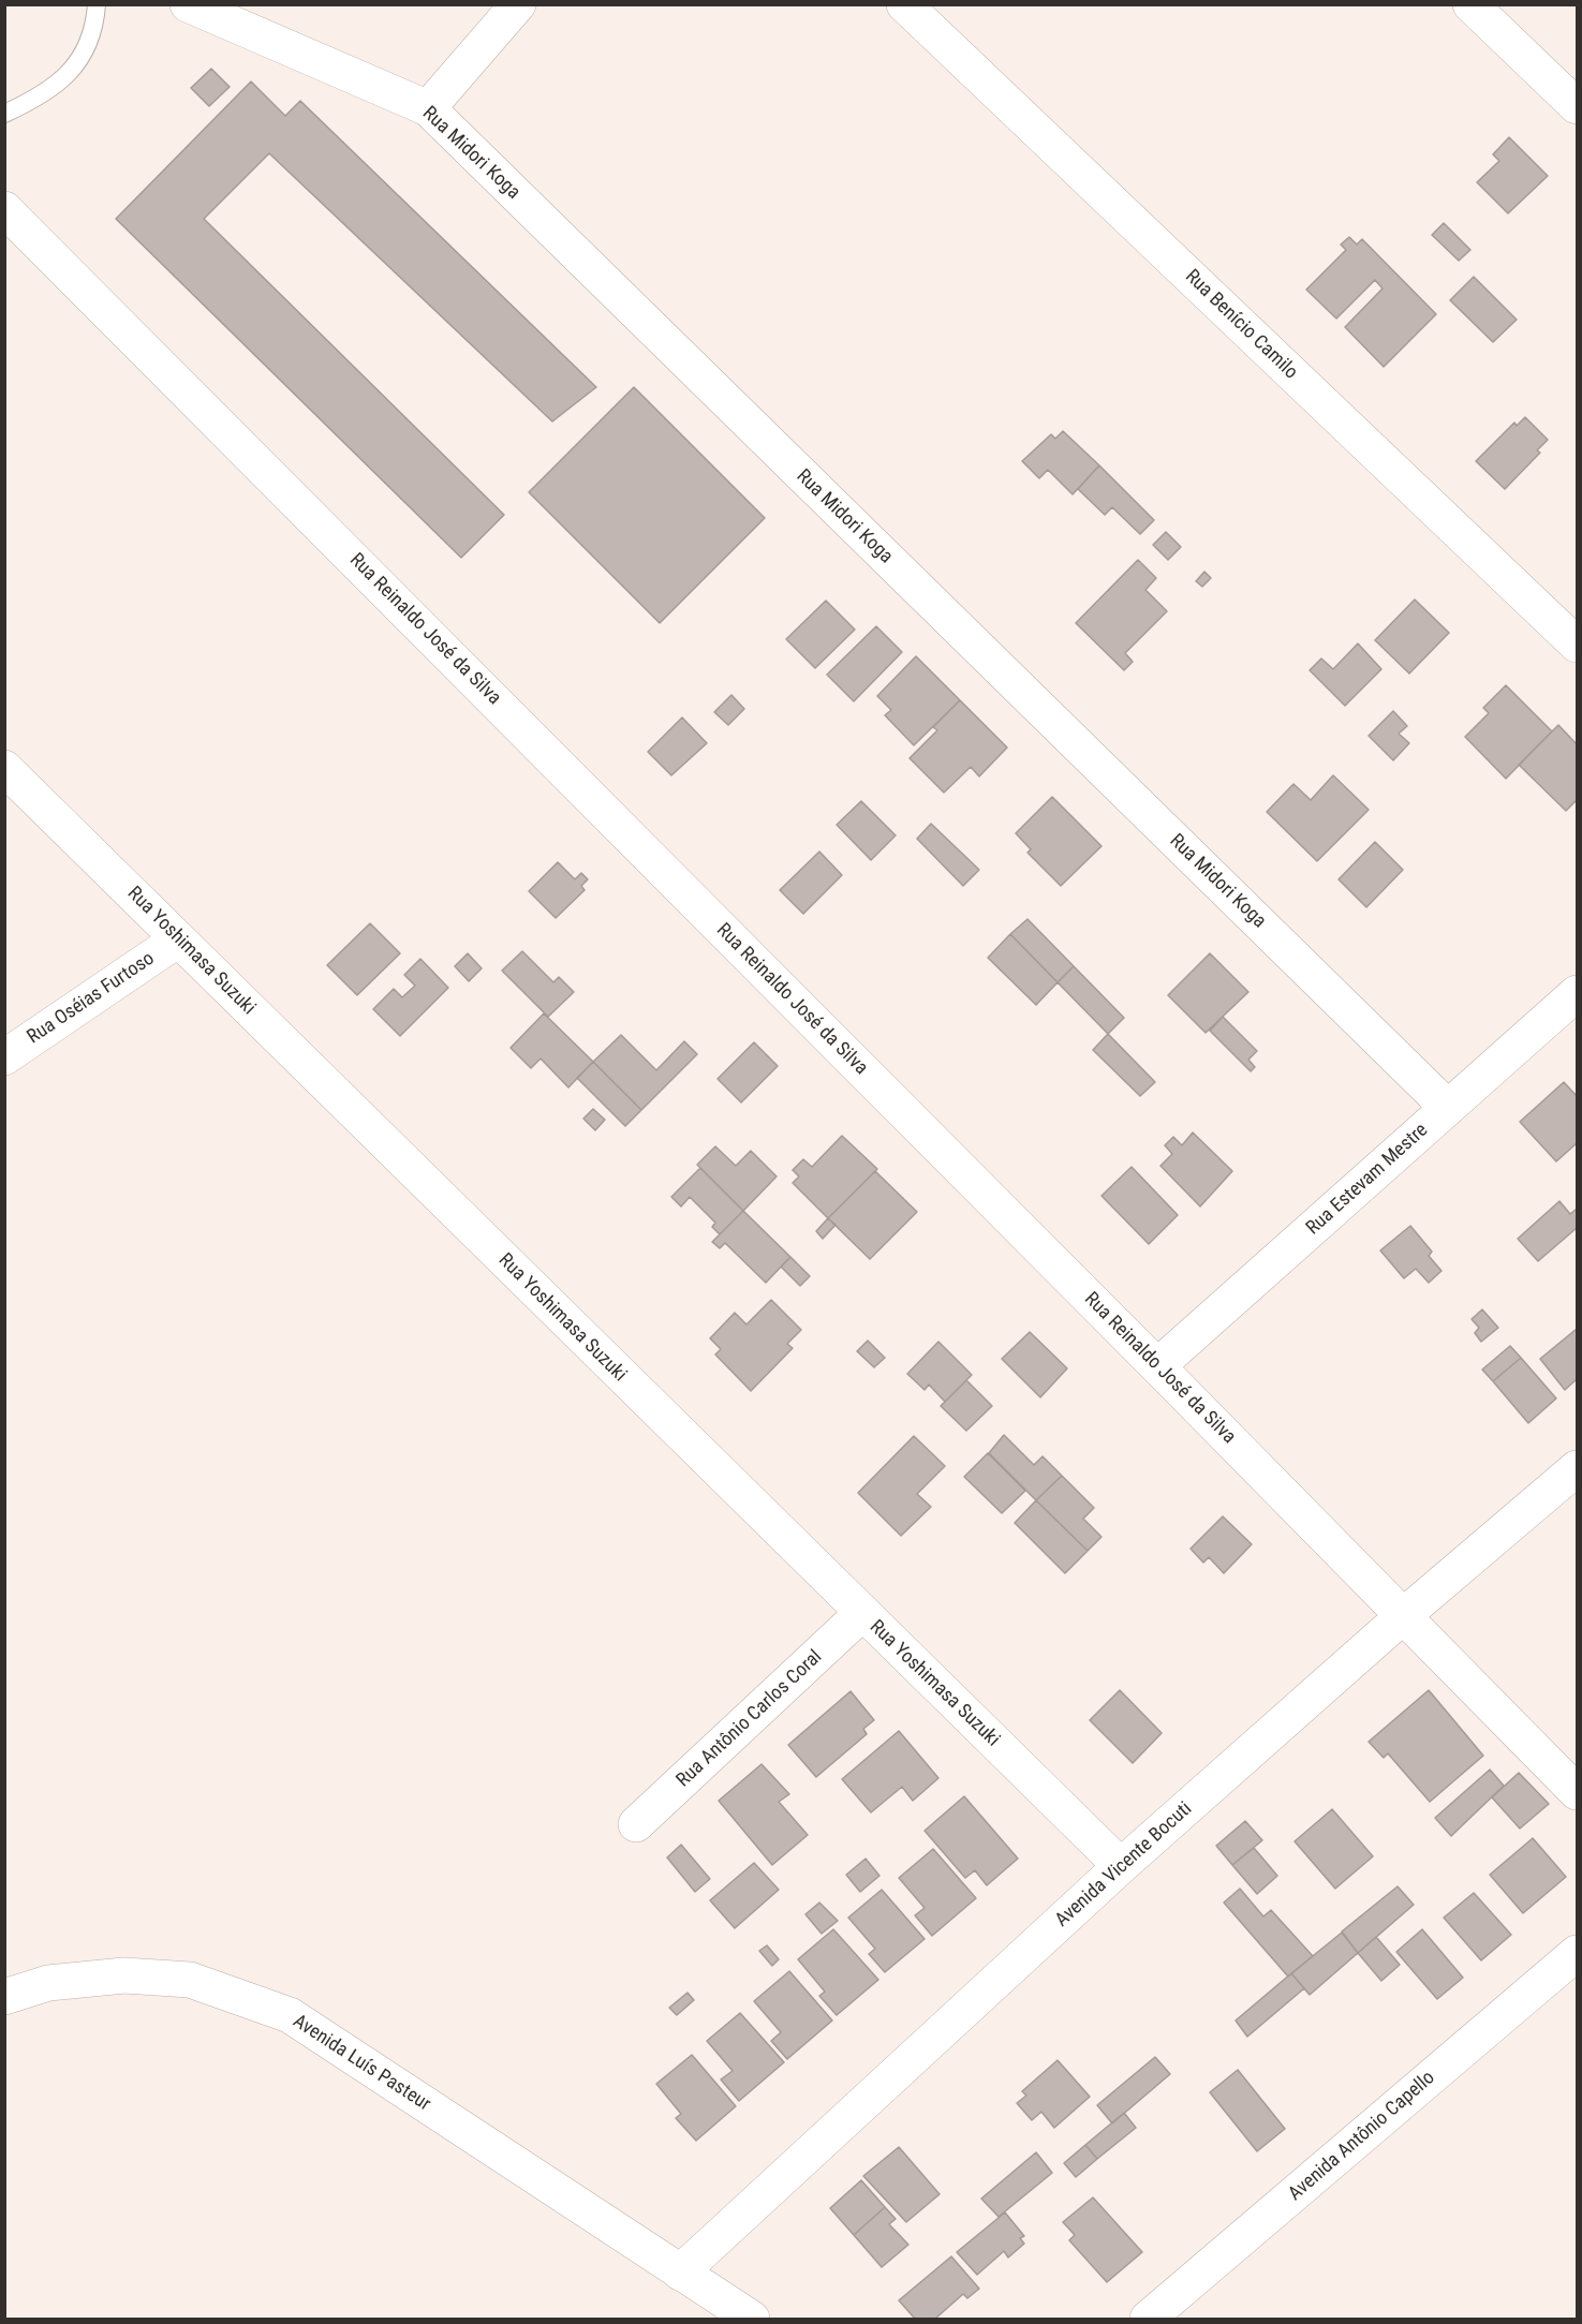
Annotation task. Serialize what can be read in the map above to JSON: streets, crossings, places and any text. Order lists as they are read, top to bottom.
{
  "streets": {
    "street": [
      "Rua Midori Koga",
      "Rua Benício Camilo",
      "Rua Reinaldo José da Silva",
      "Rua Yoshimasa Suzuki",
      "Rua Oséias Furtoso",
      "Rua Estevam Mestre",
      "Rua Antônio Carlos Coral",
      "Avenida Vicente Bocuti",
      "Avenida Luís Pasteur",
      "Avenida Antônio Capello"
    ]
  },
  "crossings": [
    ["Rua Midori Koga", "Rua Estevam Mestre"],
    ["Rua Reinaldo José da Silva", "Rua Estevam Mestre"],
    ["Rua Reinaldo José da Silva", "Avenida Vicente Bocuti"],
    ["Rua Yoshimasa Suzuki", "Rua Oséias Furtoso"],
    ["Rua Yoshimasa Suzuki", "Rua Antônio Carlos Coral"],
    ["Rua Yoshimasa Suzuki", "Avenida Vicente Bocuti"],
    ["Avenida Vicente Bocuti", "Avenida Luís Pasteur"]
  ]
}
